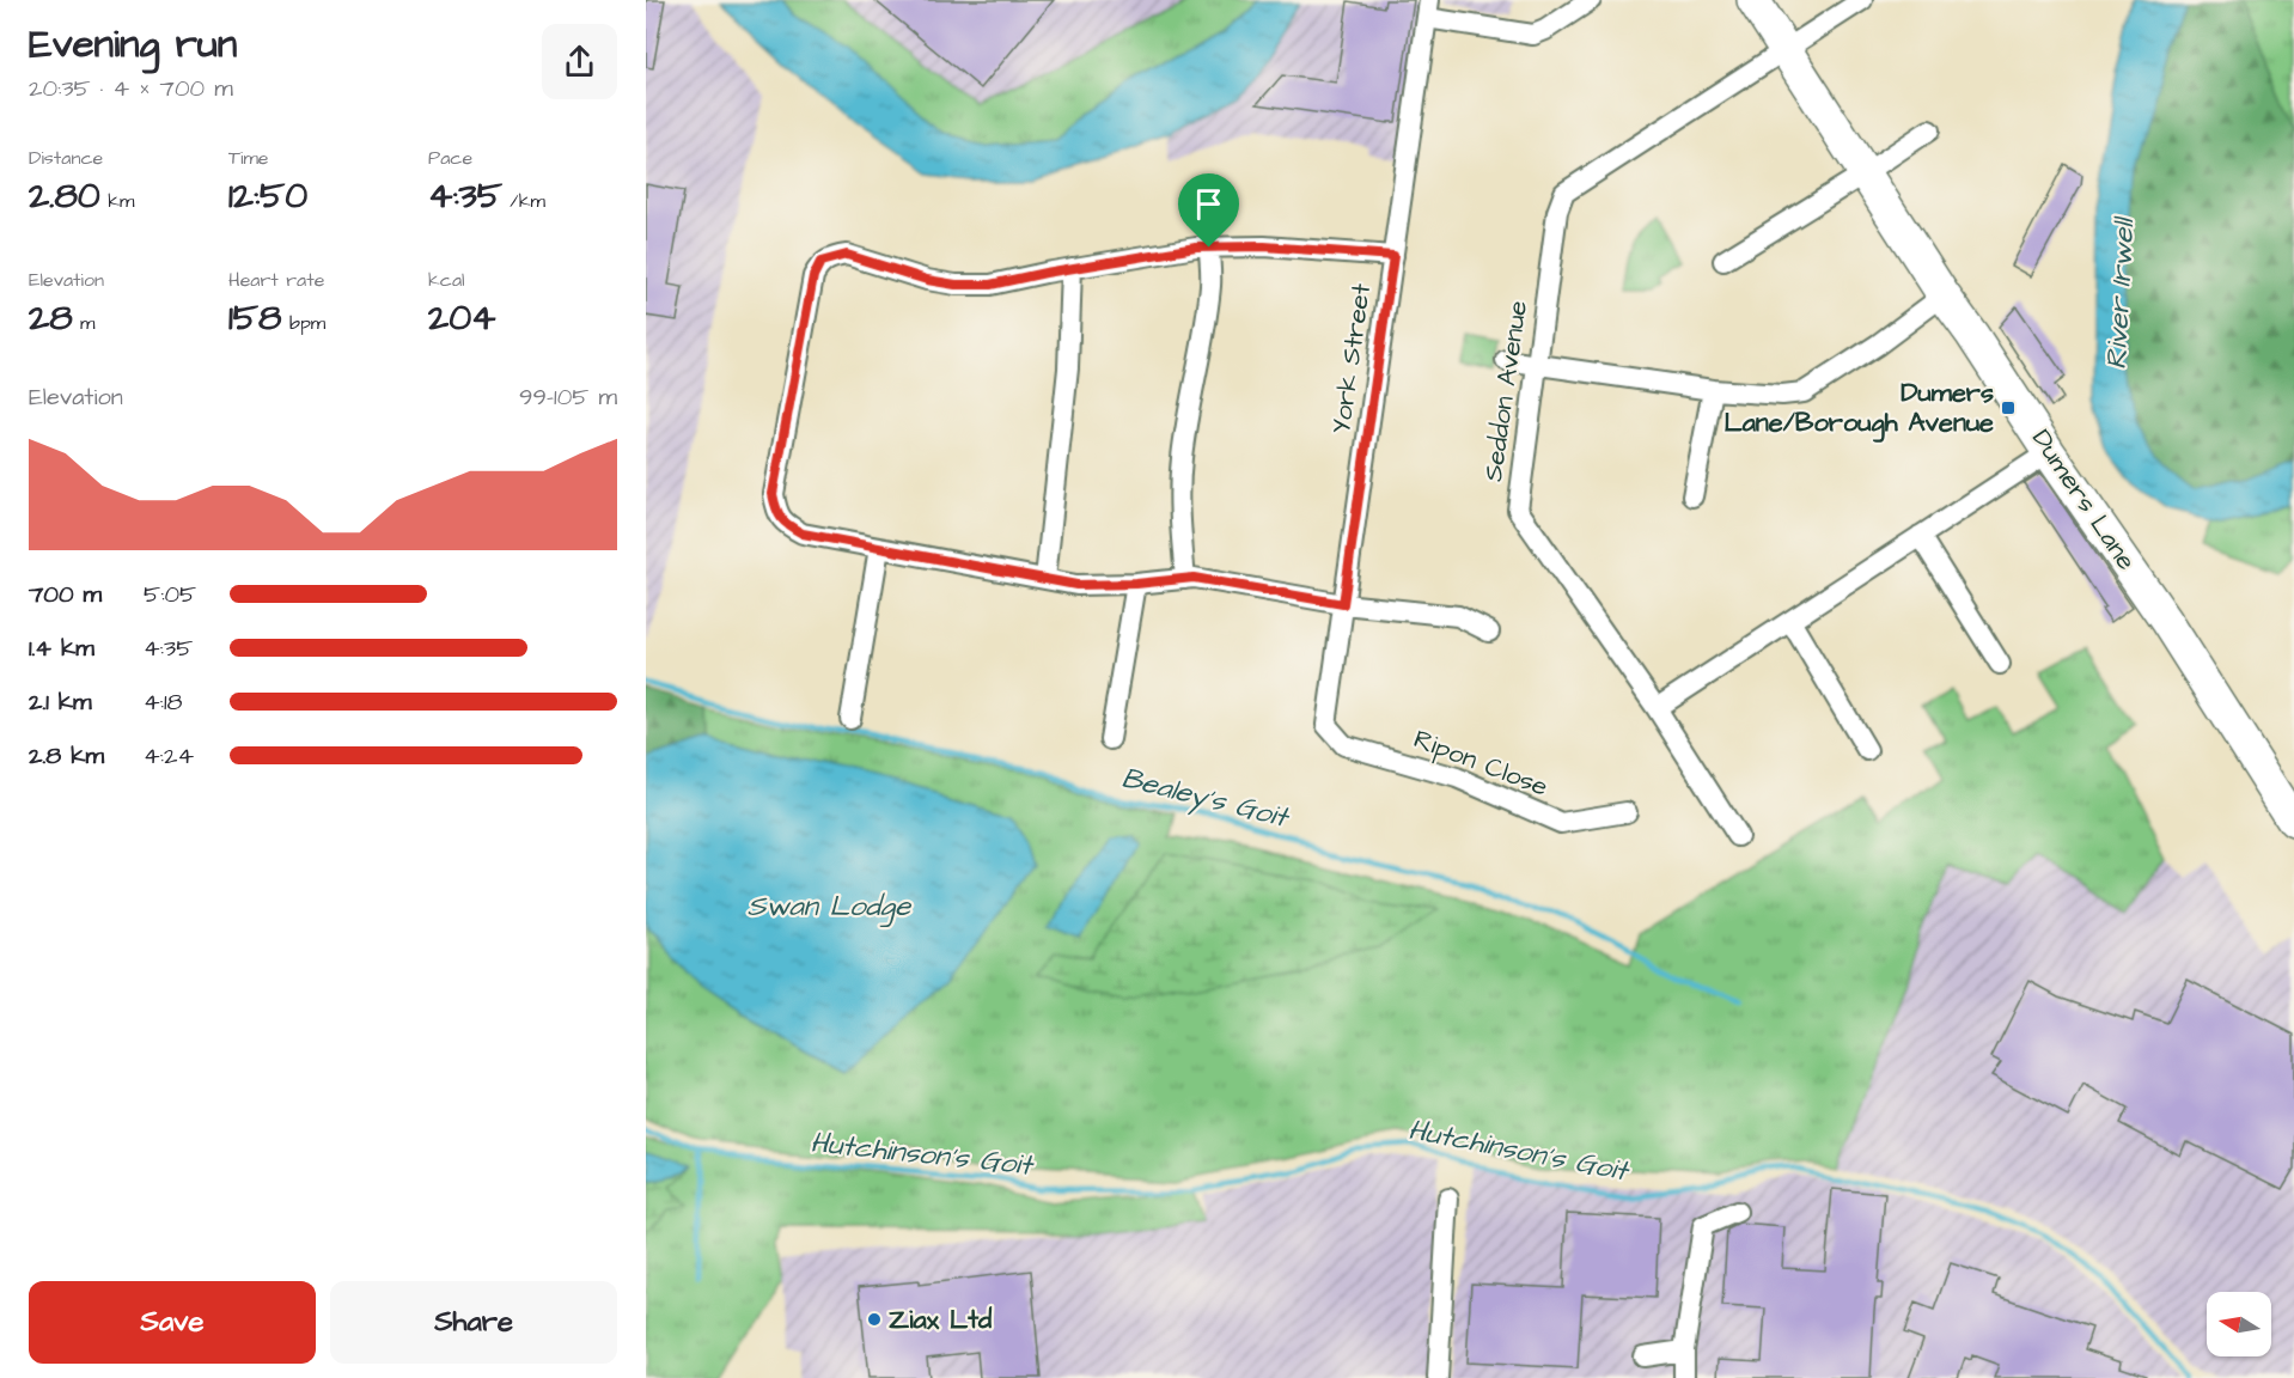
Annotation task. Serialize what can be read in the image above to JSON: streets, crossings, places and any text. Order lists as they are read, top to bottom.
{
  "streets": {
    "main road": ["Dumers Lane"],
    "street": ["York Street", "Seddon Avenue", "Ripon Close"]
  },
  "crossings": [
    ["York Street", "Ripon Close"],
    ["Seddon Avenue", "Dumers Lane"]
  ],
  "water": [
    "River Irwell",
    "Bealey's Goit",
    "Swan Lodge",
    "Hutchinson's Goit"
  ],
  "places": {
    "transit": ["Dumers Lane/Borough Avenue"],
    "other": ["Ziax Ltd"]
  },
  "north": "left",
  "page": {
    "heading": ["Evening run", "20:35 · 4 × 700 m"],
    "stats": [
      ["Distance", "2.80 km"],
      ["Time", "12:50"],
      ["Pace", "4:35 /km"],
      ["Elevation", "28 m"],
      ["Heart rate", "158 bpm"],
      ["kcal", "204"]
    ],
    "chart": ["Elevation", "99–105 m"],
    "list": [
      {
        "name": "700 m",
        "note": "5:05"
      },
      {
        "name": "1.4 km",
        "note": "4:35"
      },
      {
        "name": "2.1 km",
        "note": "4:18"
      },
      {
        "name": "2.8 km",
        "note": "4:24"
      }
    ],
    "buttons": ["Save", "Share"]
  }
}
